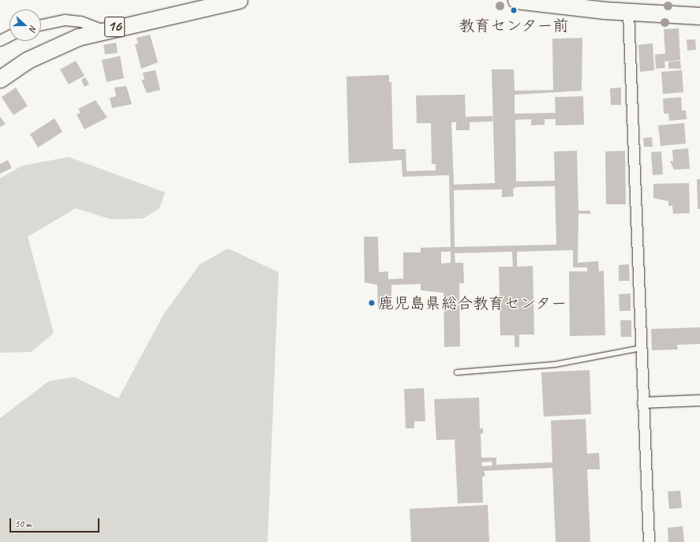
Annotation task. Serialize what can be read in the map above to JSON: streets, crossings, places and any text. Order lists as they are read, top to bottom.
{
  "streets": {
    "main road": ["16"]
  },
  "places": ["教育センター前", "鹿児島県総合教育センター"],
  "scale_bar": "50 m",
  "north": "right"
}
